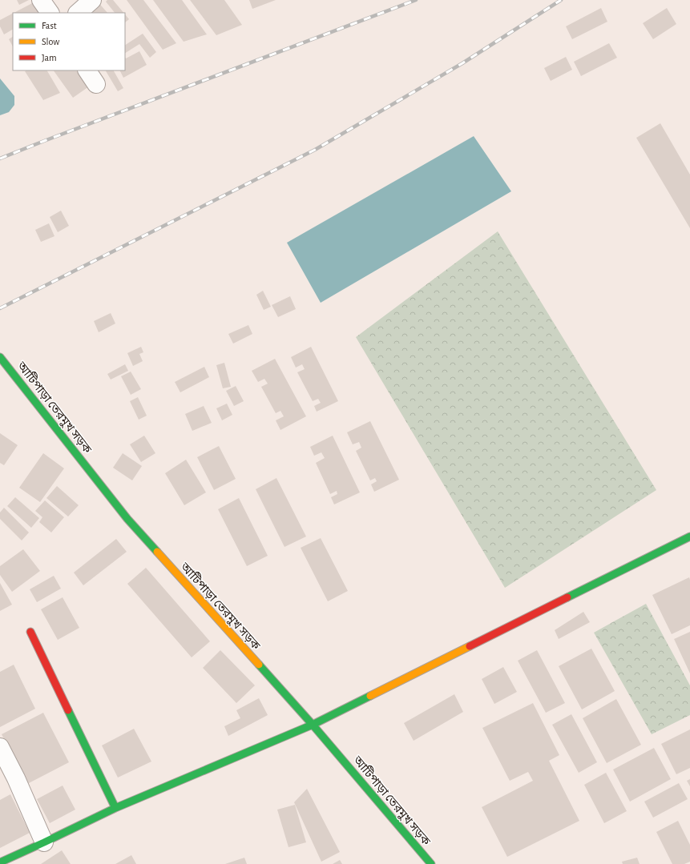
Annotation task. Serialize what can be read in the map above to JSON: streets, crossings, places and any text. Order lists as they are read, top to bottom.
{
  "streets": {
    "street": ["আটিপাড়া তেরমুখ সড়ক"]
  },
  "legend": ["Fast", "Slow", "Jam"]
}
